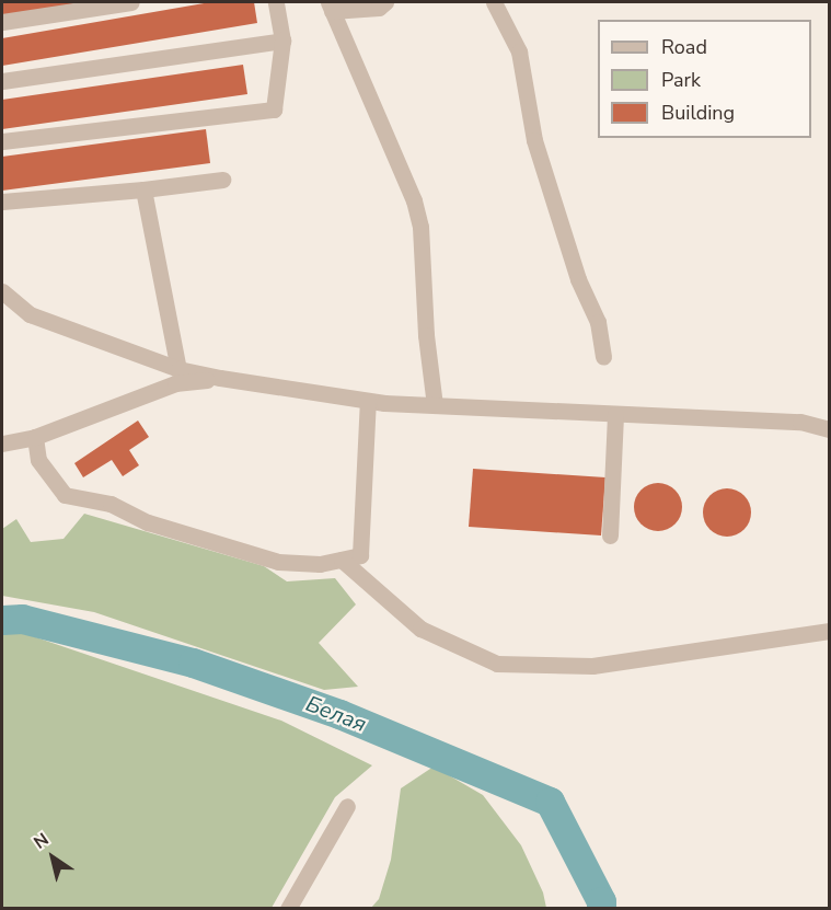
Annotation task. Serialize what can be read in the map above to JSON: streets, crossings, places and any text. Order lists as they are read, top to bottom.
{
  "water": ["Белая"],
  "legend": ["Road", "Park", "Building"],
  "north": "top left"
}
